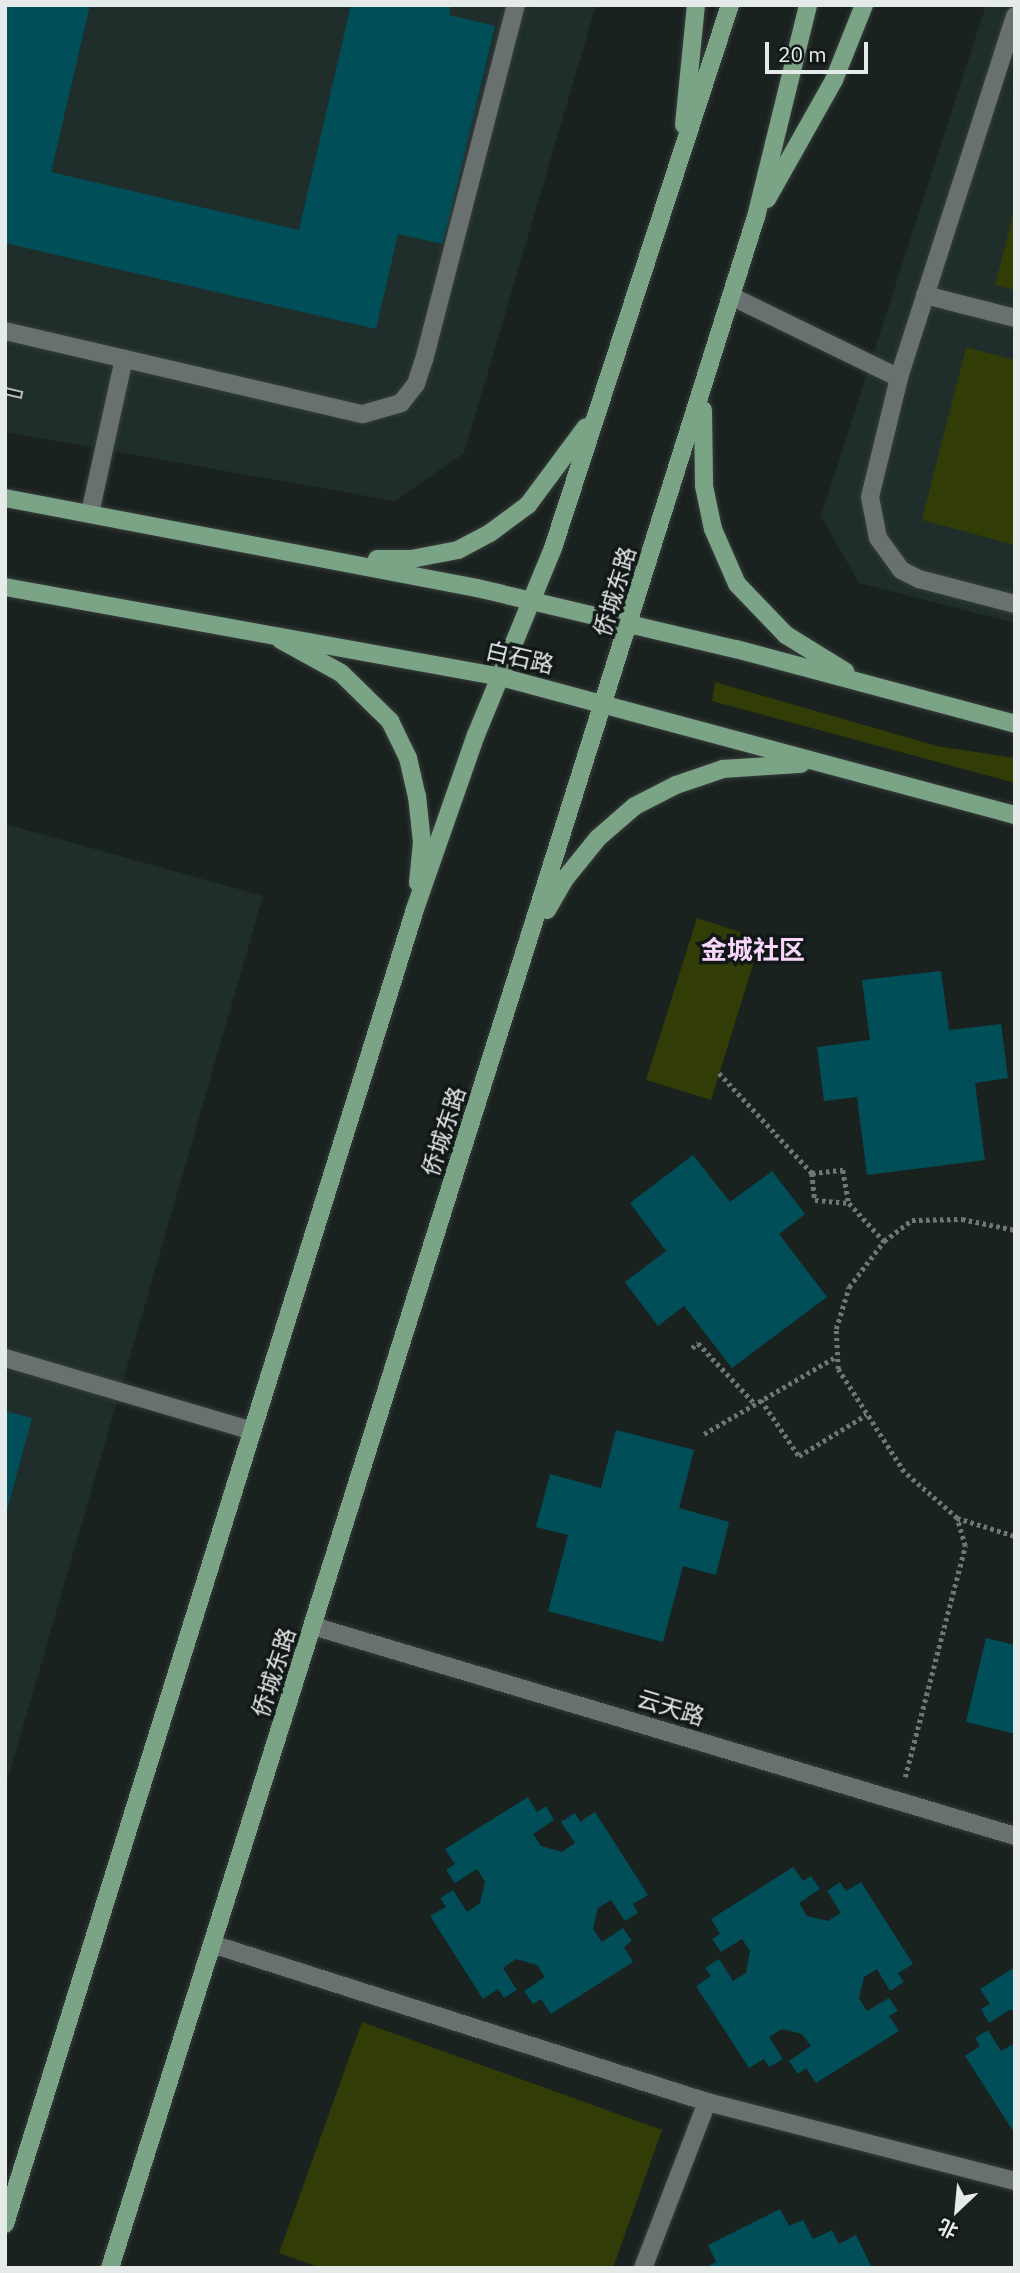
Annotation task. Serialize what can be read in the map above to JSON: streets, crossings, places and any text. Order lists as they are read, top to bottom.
{
  "streets": {
    "main road": ["侨城东路", "白石路"],
    "street": ["云天路"]
  },
  "crossings": [
    ["侨城东路", "白石路"],
    ["侨城东路", "云天路"]
  ],
  "districts": ["金城社区"],
  "scale_bar": "20 m",
  "north": "bottom left"
}
